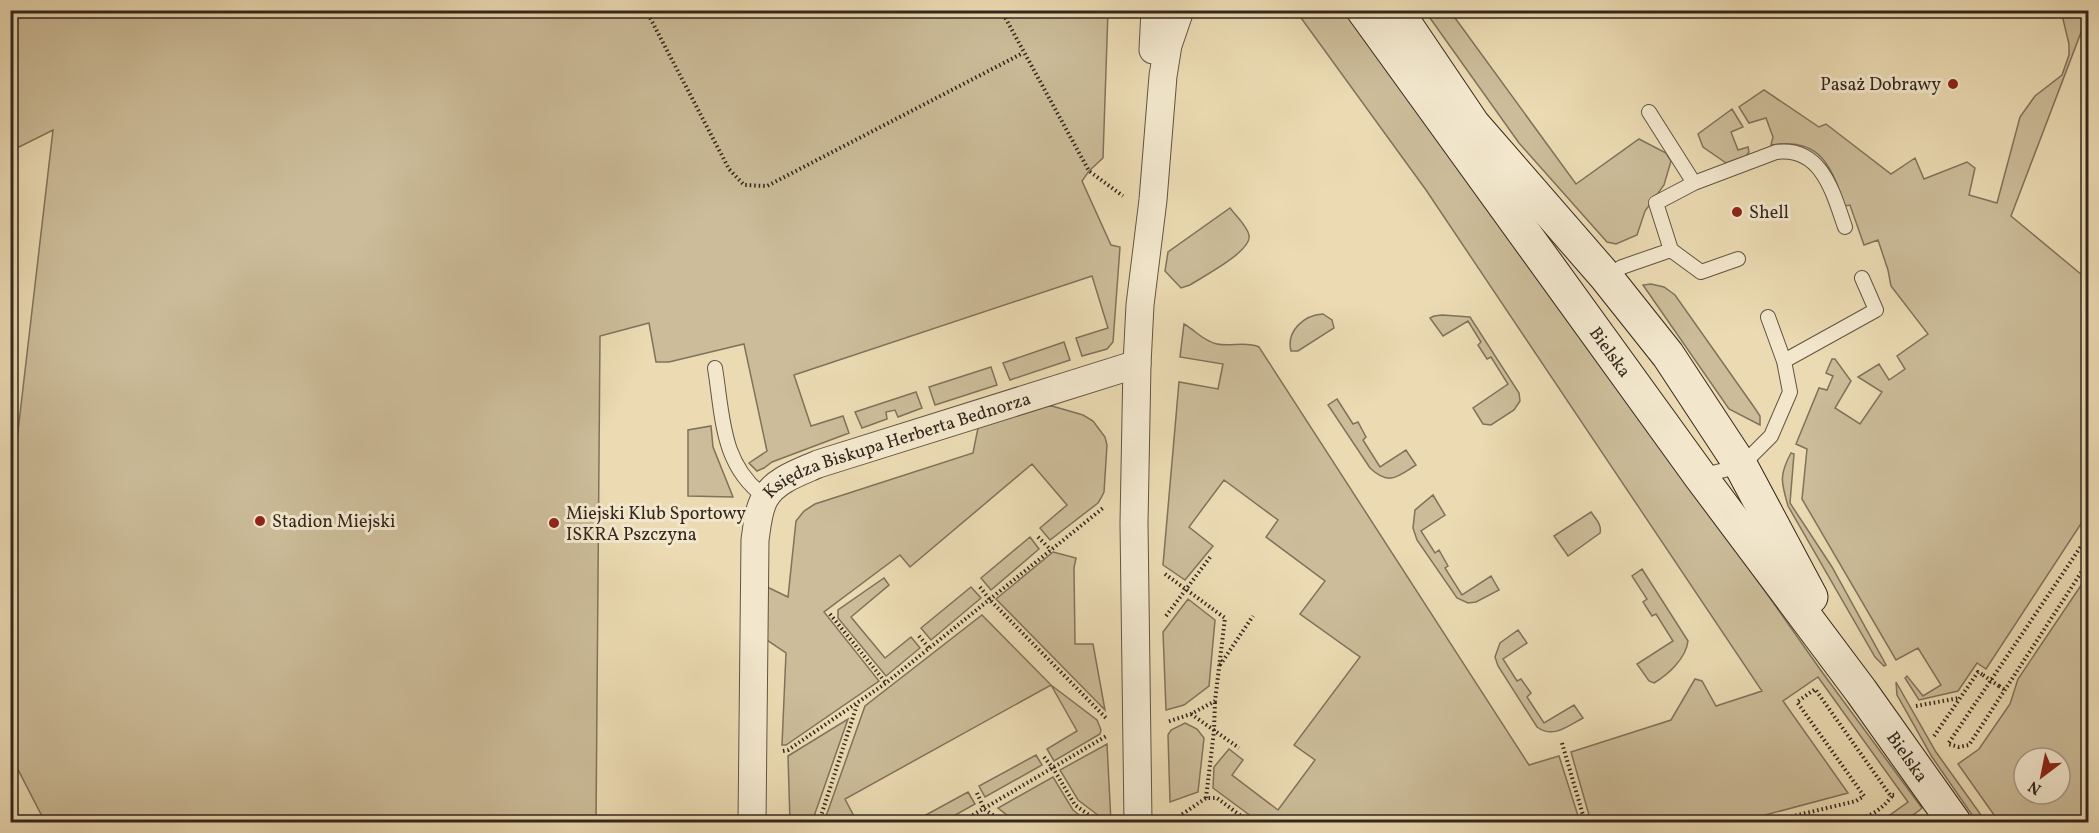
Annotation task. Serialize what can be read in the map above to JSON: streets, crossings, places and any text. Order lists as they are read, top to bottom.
{
  "streets": {
    "main road": ["Bielska"],
    "street": ["Księdza Biskupa Herberta Bednorza"]
  },
  "places": [
    "Pasaż Dobrawy",
    "Shell",
    "Stadion Miejski",
    "Miejski Klub Sportowy ISKRA Pszczyna"
  ],
  "north": "bottom left"
}
